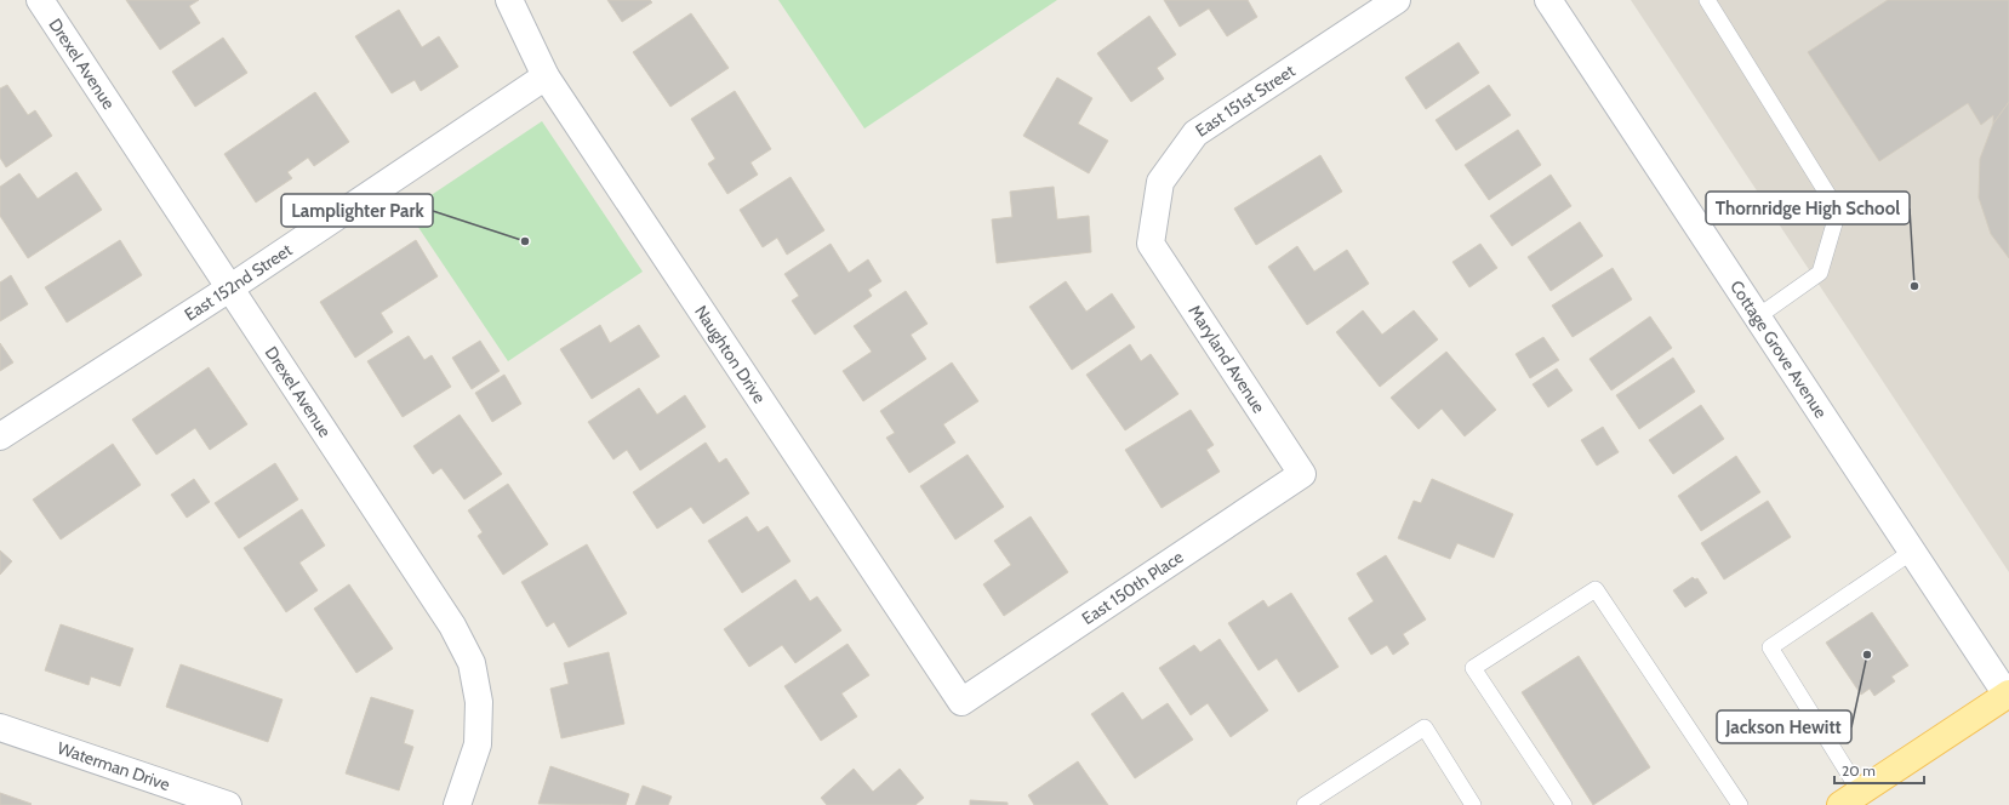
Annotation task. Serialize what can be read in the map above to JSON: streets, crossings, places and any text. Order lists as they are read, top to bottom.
{
  "streets": {
    "street": [
      "Drexel Avenue",
      "East 151st Street",
      "East 152nd Street",
      "Cottage Grove Avenue",
      "Naughton Drive",
      "Maryland Avenue",
      "East 150th Place",
      "Waterman Drive"
    ]
  },
  "crossings": [
    ["Drexel Avenue", "East 152nd Street"],
    ["East 151st Street", "Maryland Avenue"],
    ["East 152nd Street", "Naughton Drive"],
    ["Naughton Drive", "East 150th Place"],
    ["Maryland Avenue", "East 150th Place"]
  ],
  "places": ["Lamplighter Park", "Thornridge High School", "Jackson Hewitt"],
  "scale_bar": "20 m"
}
